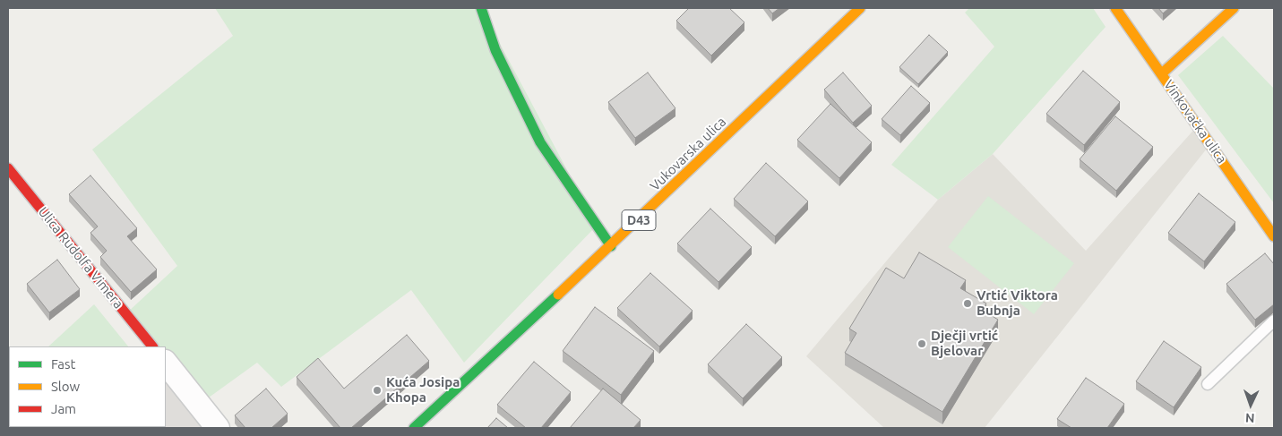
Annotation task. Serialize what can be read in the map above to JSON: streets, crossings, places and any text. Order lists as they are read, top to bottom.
{
  "streets": {
    "street": [
      "Vinkovačka ulica",
      "Vukovarska ulica",
      "D43",
      "Ulica Rudolfa Vimera"
    ]
  },
  "places": ["Vrtić Viktora Bubnja", "Dječji vrtić Bjelovar", "Kuća Josipa Khopa"],
  "legend": ["Fast", "Slow", "Jam"],
  "north": "bottom"
}
